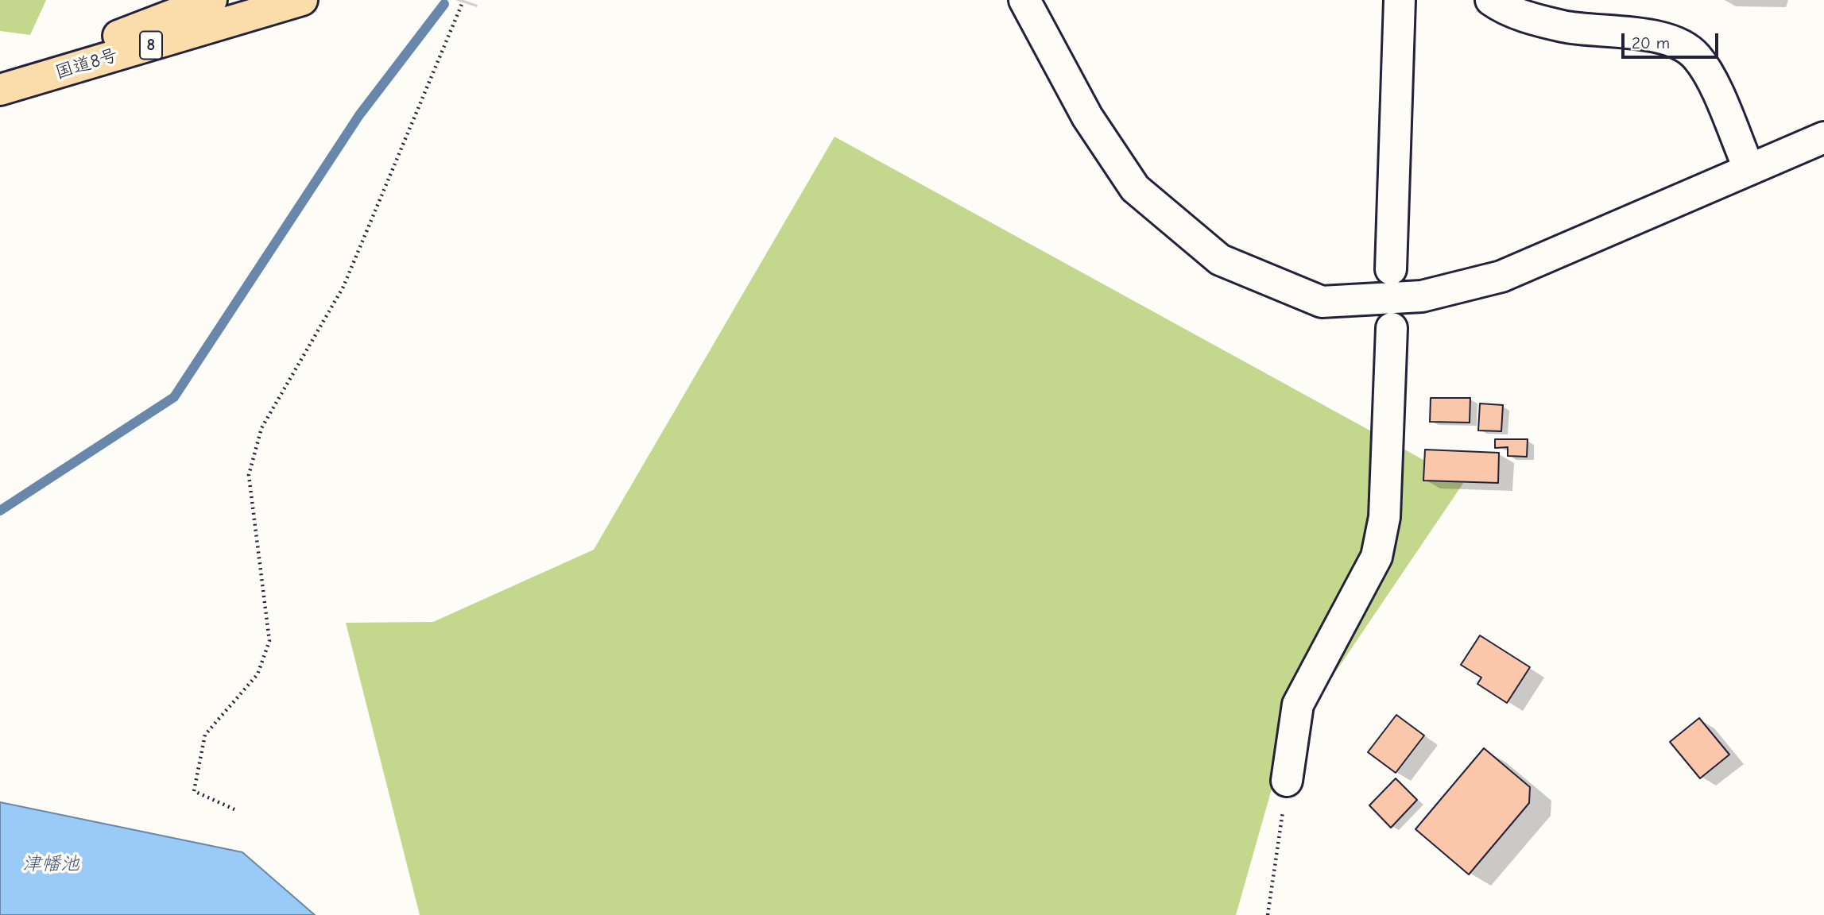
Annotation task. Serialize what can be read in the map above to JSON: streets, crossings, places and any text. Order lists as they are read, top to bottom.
{
  "streets": {
    "highway": ["8", "国道8号"]
  },
  "water": ["津幡池"],
  "scale_bar": "20 m"
}
